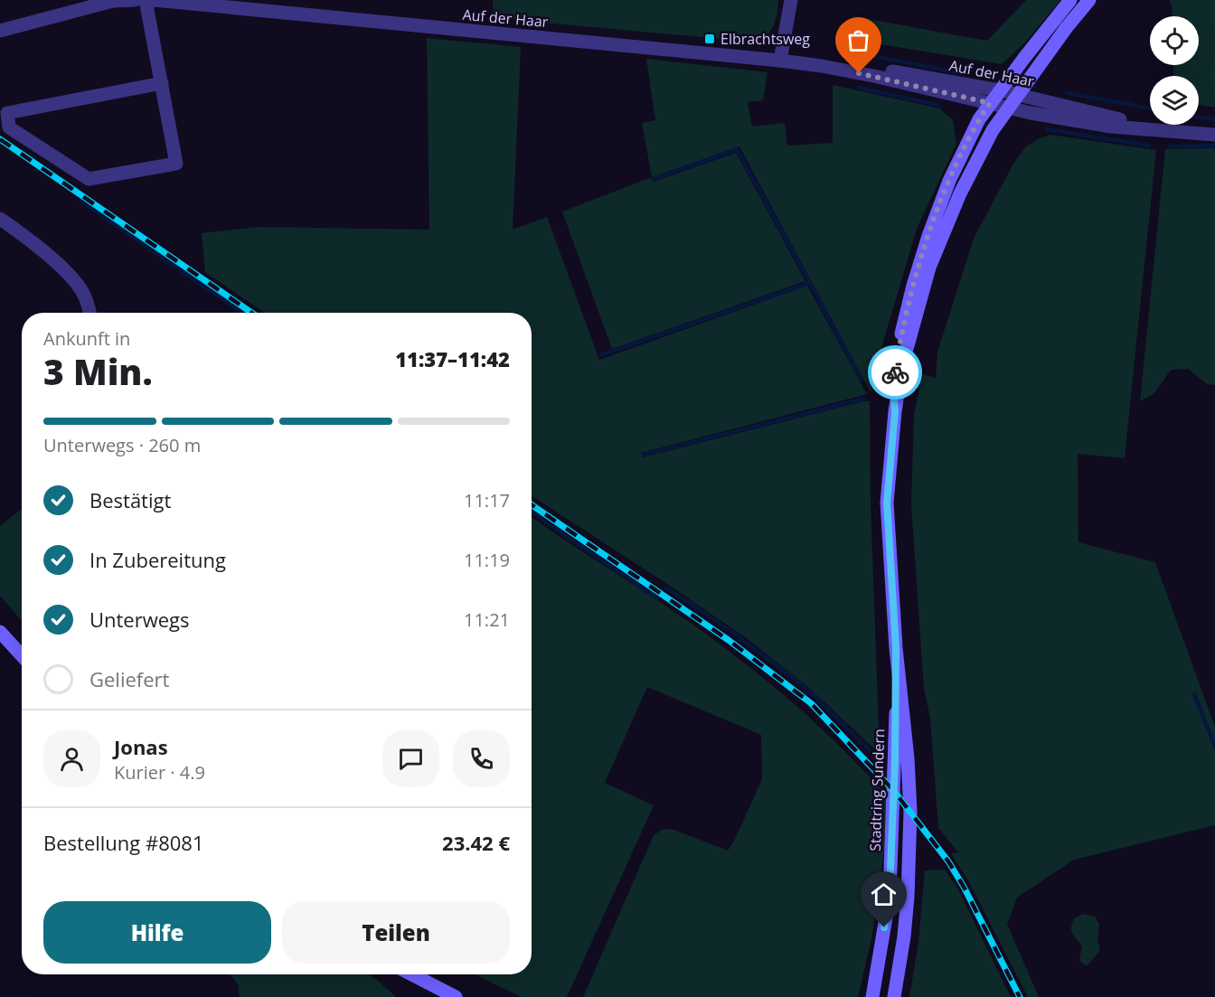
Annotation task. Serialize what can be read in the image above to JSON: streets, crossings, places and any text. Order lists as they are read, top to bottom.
{
  "streets": {
    "main road": ["Stadtring Sundern"],
    "street": ["Auf der Haar"]
  },
  "crossings": [
    ["Auf der Haar", "Stadtring Sundern"]
  ],
  "places": {
    "transit": ["Elbrachtsweg"]
  },
  "page": {
    "heading": ["3 Min.", "Ankunft in", "11:37–11:42"],
    "panel": [
      "Jonas",
      "Kurier · 4.9",
      "Bestellung #8081",
      "23.42 €"
    ],
    "bar": "Unterwegs · 260 m",
    "list": [
      ["Bestätigt", "11:17"],
      ["In Zubereitung", "11:19"],
      ["Unterwegs", "11:21"],
      "Geliefert"
    ],
    "buttons": ["Hilfe", "Teilen"]
  }
}
